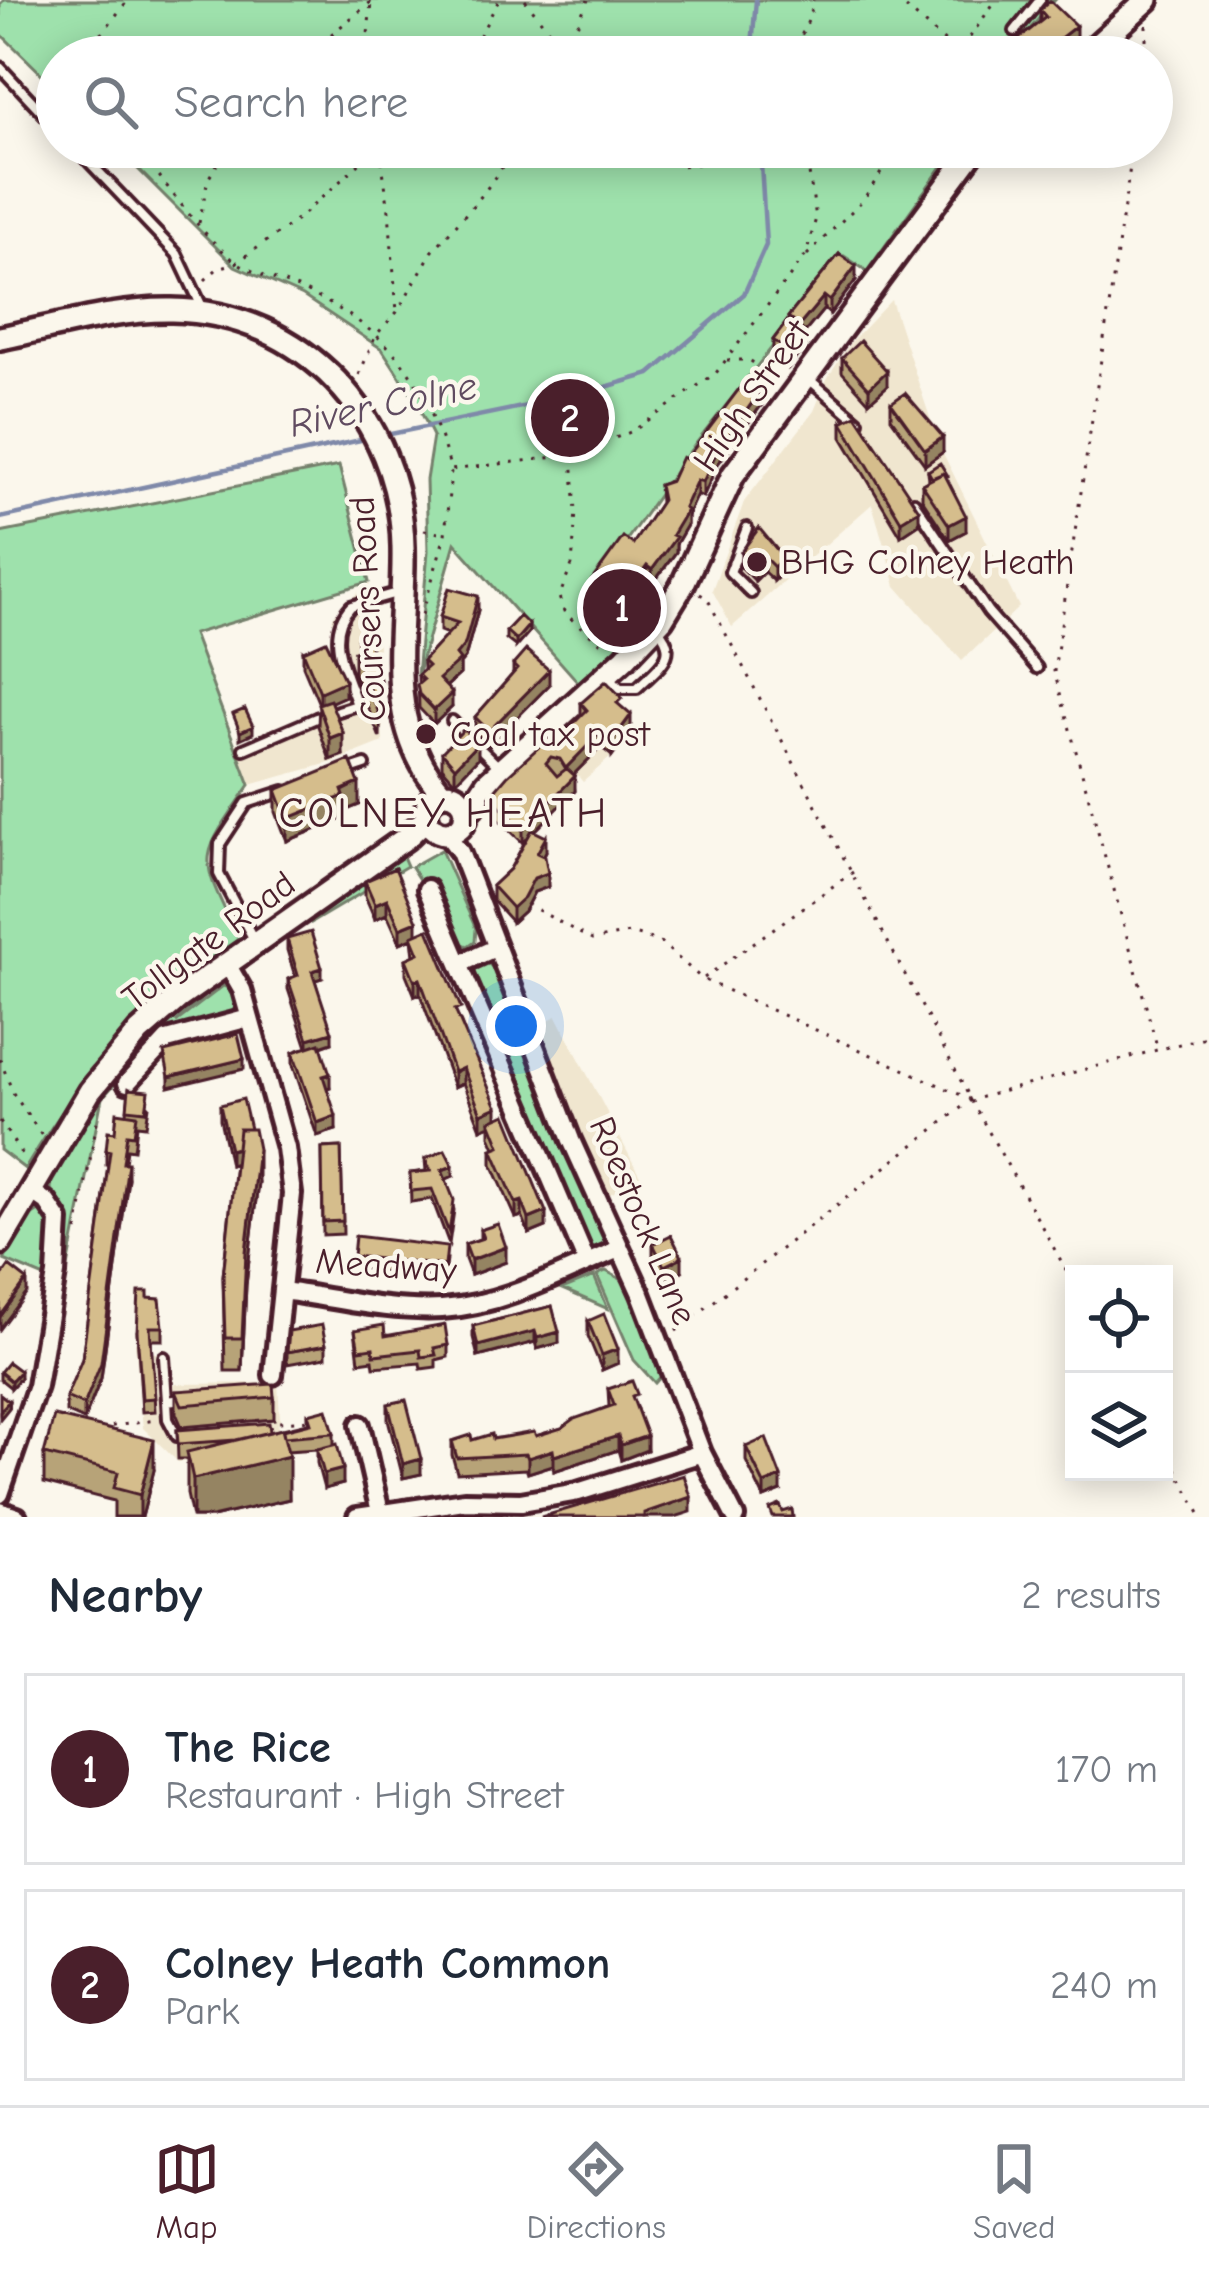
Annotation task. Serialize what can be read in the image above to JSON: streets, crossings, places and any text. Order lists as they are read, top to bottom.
{
  "streets": {
    "street": [
      "High Street",
      "Coursers Road",
      "Tollgate Road",
      "Roestock Lane",
      "Meadway"
    ]
  },
  "crossings": [
    ["High Street", "Coursers Road"],
    ["High Street", "Tollgate Road"],
    ["High Street", "Roestock Lane"],
    ["Coursers Road", "Tollgate Road"],
    ["Coursers Road", "Roestock Lane"],
    ["Tollgate Road", "Roestock Lane"],
    ["Tollgate Road", "Meadway"],
    ["Roestock Lane", "Meadway"]
  ],
  "districts": ["COLNEY HEATH"],
  "water": ["River Colne"],
  "places": ["BHG Colney Heath", "Coal tax post"],
  "page": {
    "search": "Search here",
    "pins": ["2", "1"],
    "heading": ["Nearby", "2 results"],
    "list": [
      {
        "mark": "1",
        "name": "The Rice",
        "note": "Restaurant · High Street",
        "value": "170 m"
      },
      {
        "mark": "2",
        "name": "Colney Heath Common",
        "note": "Park",
        "value": "240 m"
      }
    ],
    "nav": ["Map", "Directions", "Saved"]
  }
}
